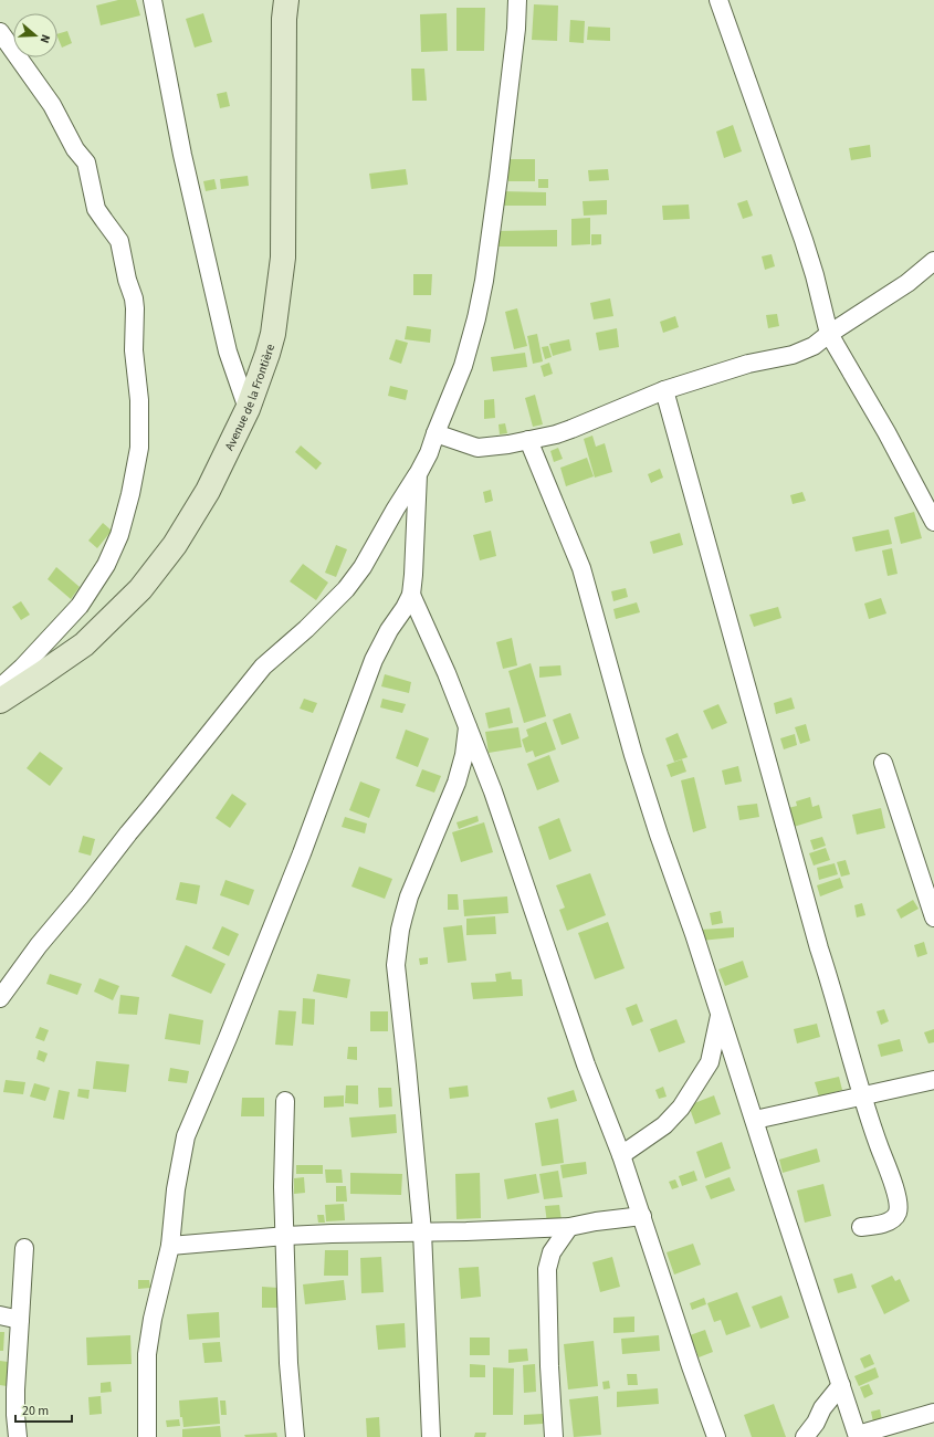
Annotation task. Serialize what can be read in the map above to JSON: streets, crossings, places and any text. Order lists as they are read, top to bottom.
{
  "streets": {
    "street": ["Avenue de la Frontière"]
  },
  "scale_bar": "20 m",
  "north": "right"
}
